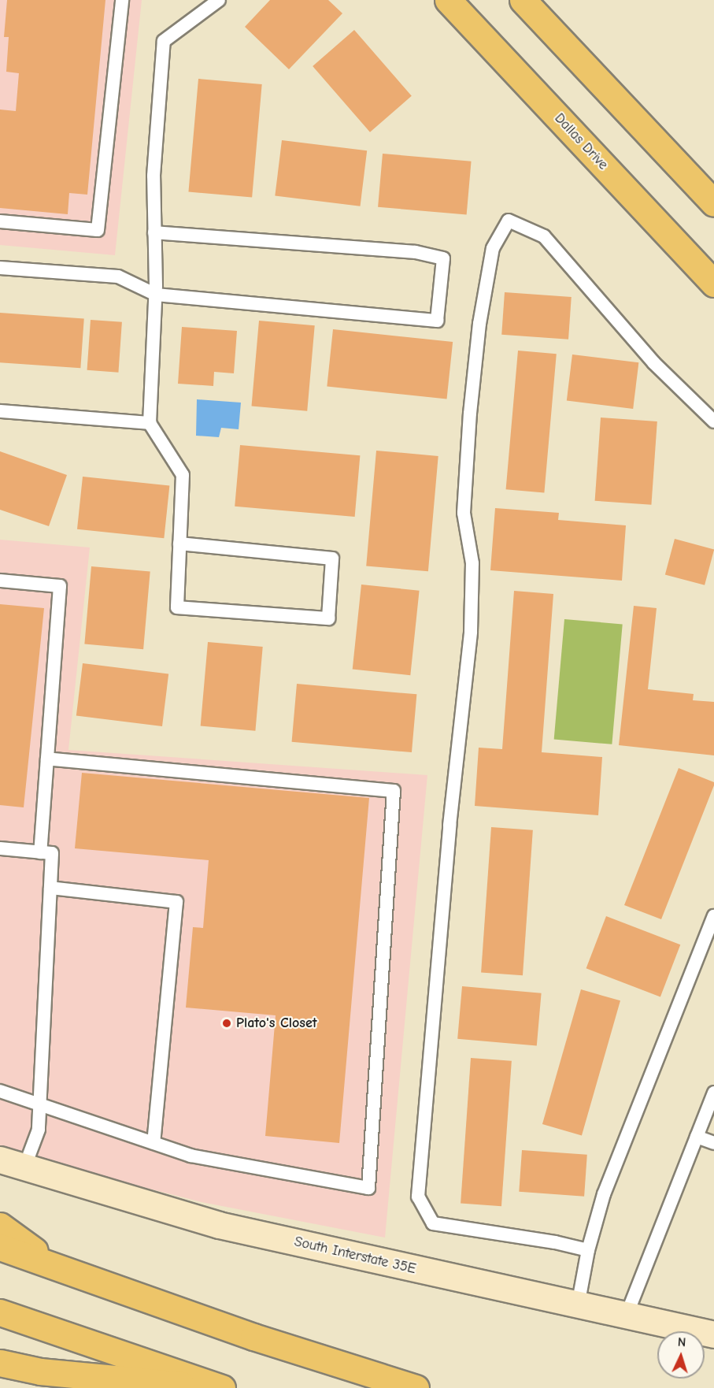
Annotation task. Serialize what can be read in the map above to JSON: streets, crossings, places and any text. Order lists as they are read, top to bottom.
{
  "streets": {
    "main road": ["Dallas Drive", "South Interstate 35E"]
  },
  "places": ["Plato's Closet"],
  "north": "top"
}
